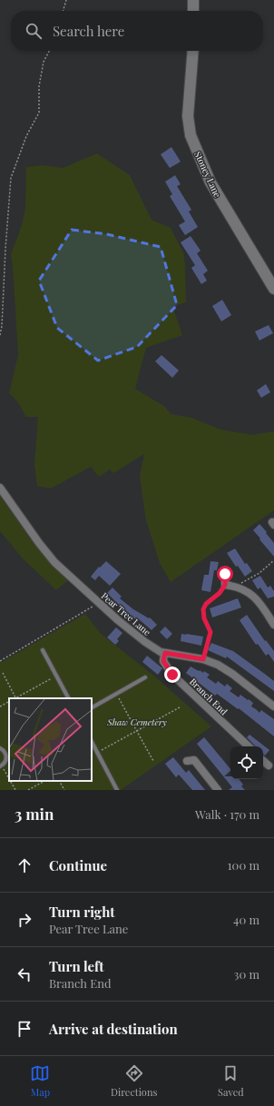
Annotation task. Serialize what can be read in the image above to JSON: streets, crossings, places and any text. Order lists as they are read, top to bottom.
{
  "streets": {
    "street": ["Stoney Lane", "Pear Tree Lane", "Branch End"]
  },
  "crossings": [
    ["Pear Tree Lane", "Branch End"]
  ],
  "parks": ["Shaw Cemetery"],
  "page": {
    "search": "Search here",
    "heading": ["3 min", "Walk · 170 m"],
    "list": [
      ["Continue", "100 m"],
      ["Turn right", "Pear Tree Lane", "40 m"],
      ["Turn left", "Branch End", "30 m"],
      "Arrive at destination"
    ],
    "nav": ["Map", "Directions", "Saved"]
  }
}
